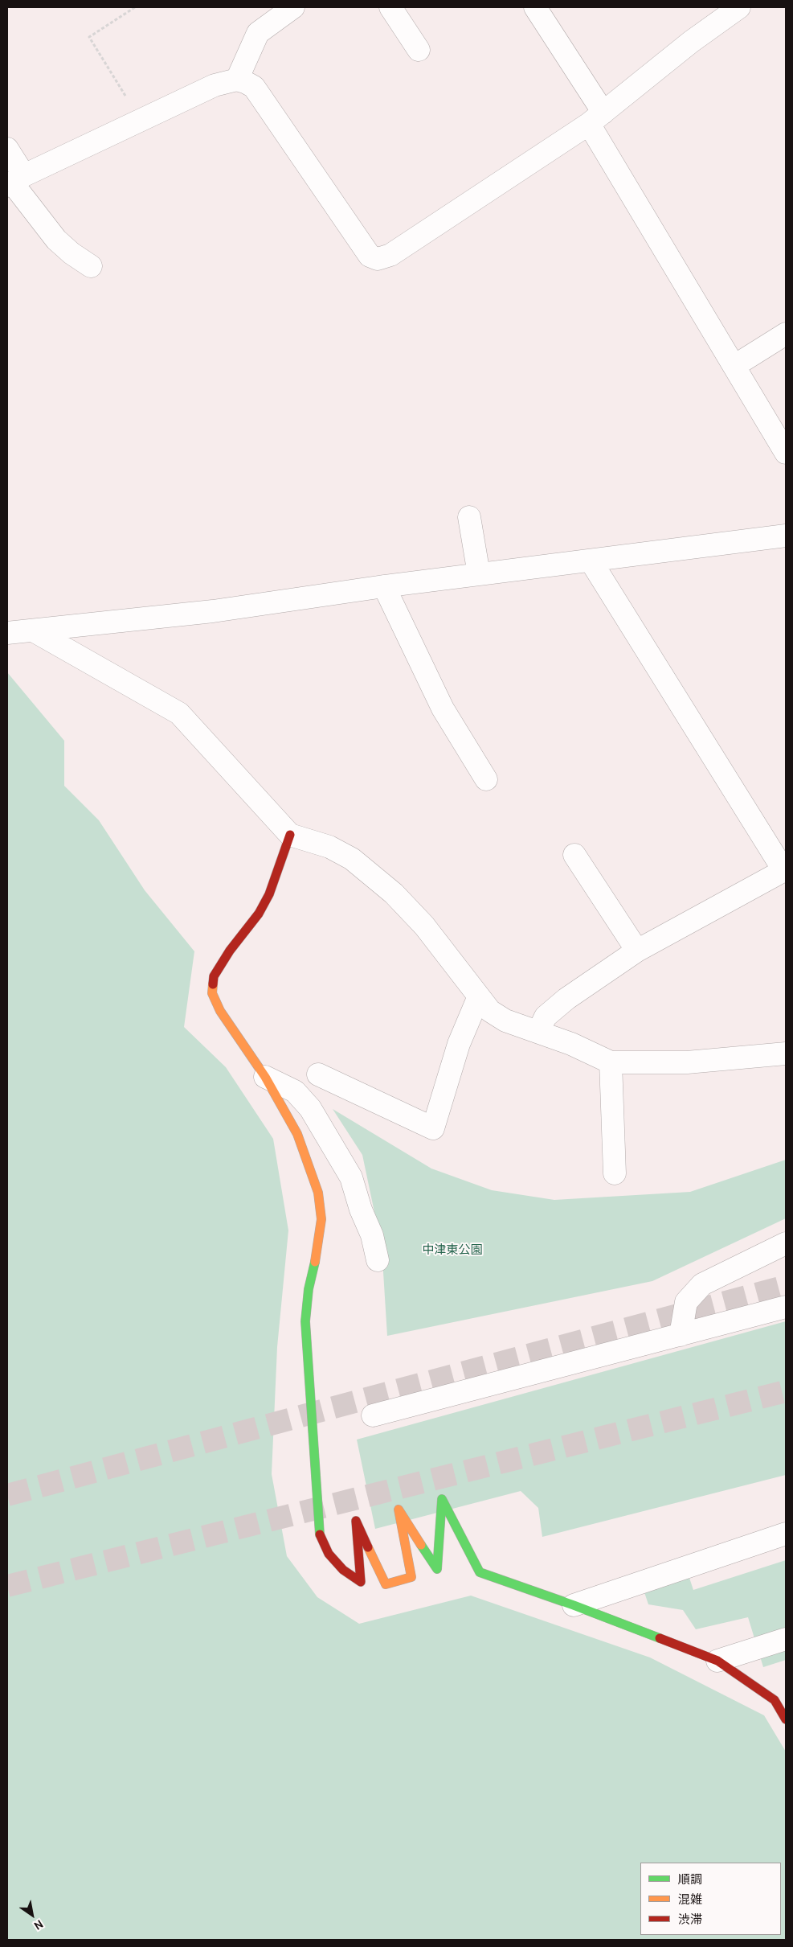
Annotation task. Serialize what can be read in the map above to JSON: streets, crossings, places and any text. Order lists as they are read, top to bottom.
{
  "parks": ["中津東公園"],
  "legend": ["順調", "混雑", "渋滞"],
  "north": "bottom right"
}
